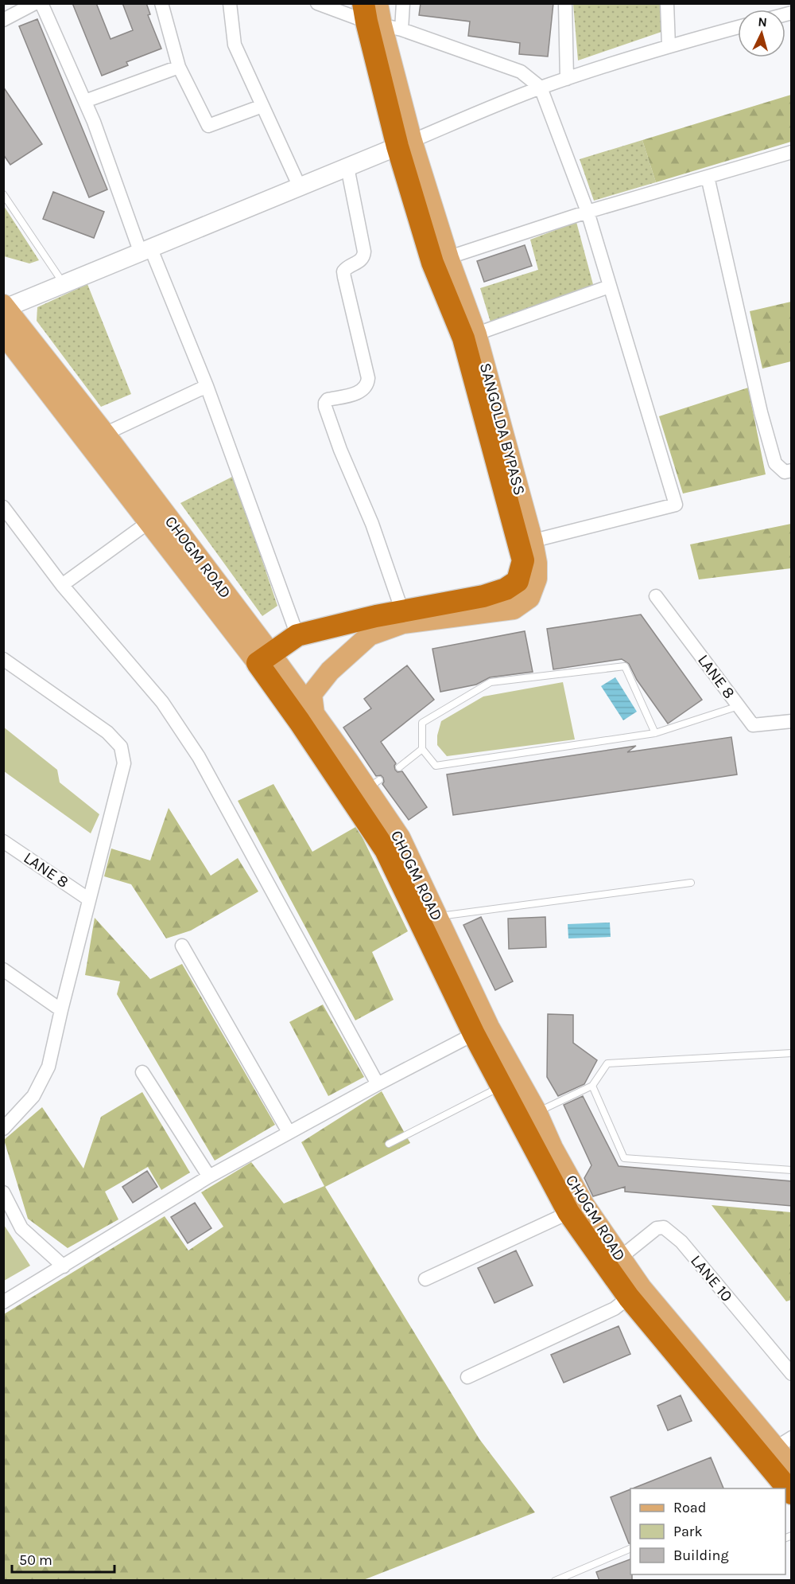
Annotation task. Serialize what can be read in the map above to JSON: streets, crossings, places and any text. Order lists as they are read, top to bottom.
{
  "streets": {
    "highway": ["SANGOLDA BYPASS", "CHOGM ROAD"],
    "street": ["LANE 8", "LANE 10"]
  },
  "crossings": [
    ["SANGOLDA BYPASS", "CHOGM ROAD"],
    ["CHOGM ROAD", "LANE 10"]
  ],
  "legend": ["Road", "Park", "Building"],
  "scale_bar": "50 m",
  "north": "top"
}
